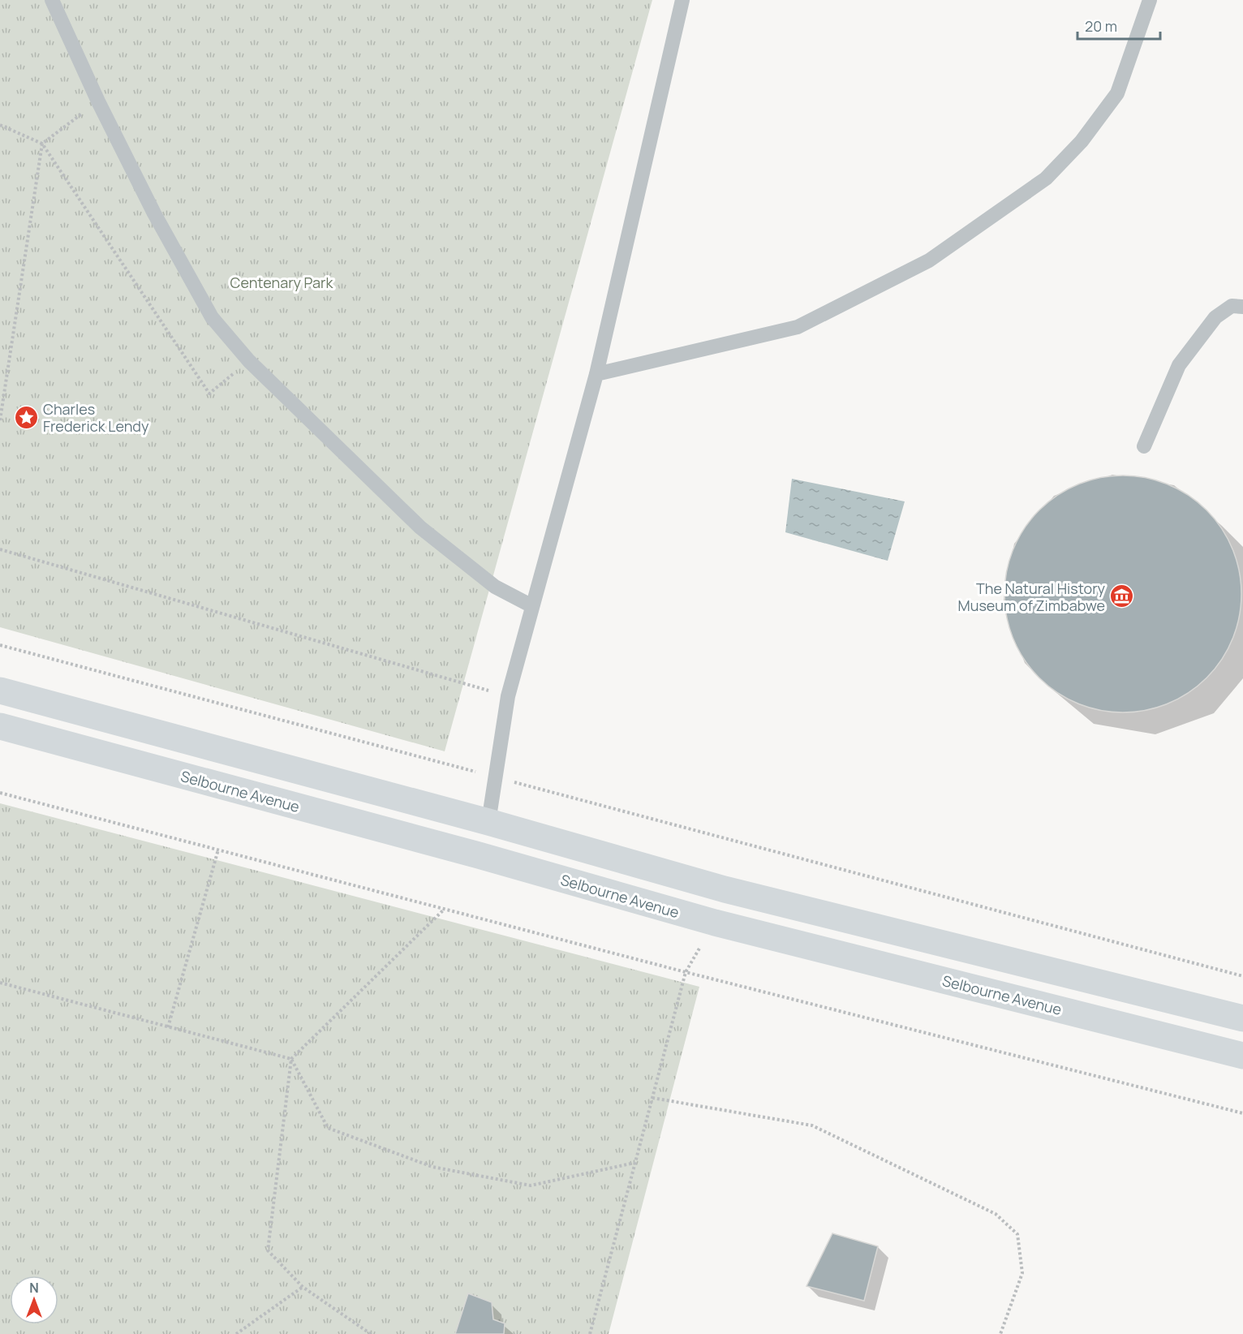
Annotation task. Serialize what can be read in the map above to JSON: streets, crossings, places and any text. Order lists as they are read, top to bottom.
{
  "streets": {
    "highway": ["Selbourne Avenue"]
  },
  "parks": ["Centenary Park"],
  "places": {
    "place": ["Charles Frederick Lendy"],
    "museum": ["The Natural History Museum of Zimbabwe"]
  },
  "scale_bar": "20 m",
  "north": "top"
}
